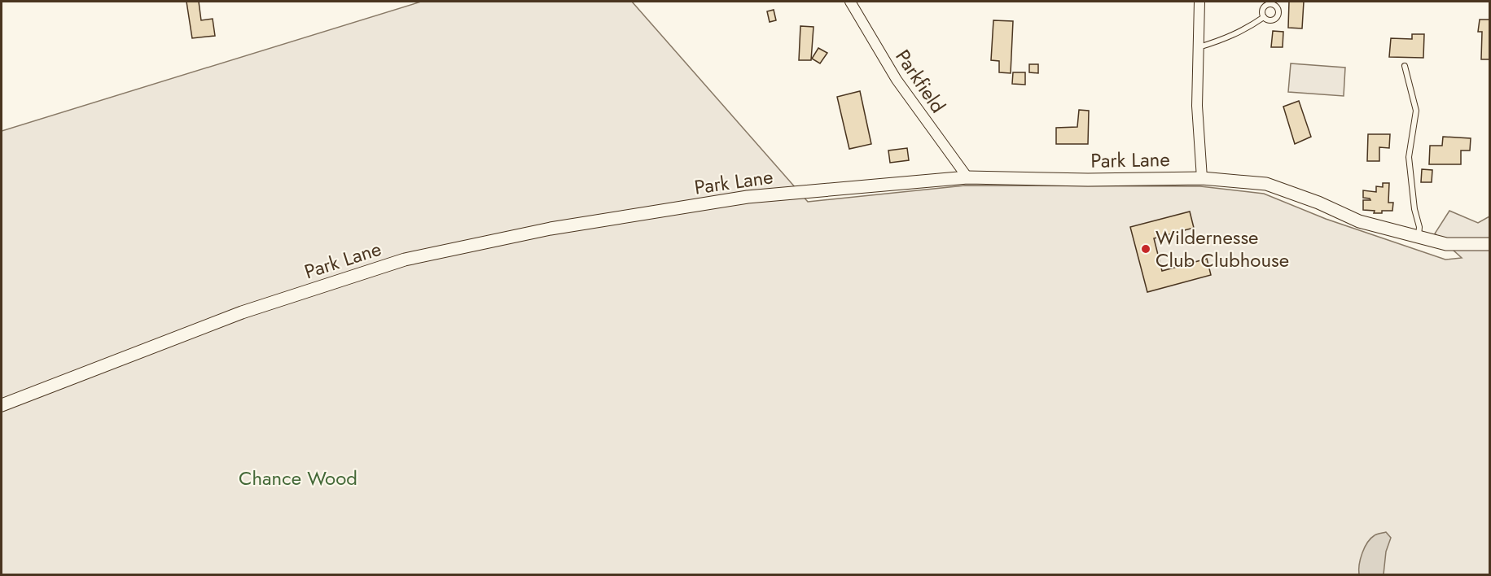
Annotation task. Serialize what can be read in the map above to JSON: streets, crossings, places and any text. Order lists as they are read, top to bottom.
{
  "streets": {
    "street": ["Parkfield", "Park Lane"]
  },
  "crossings": [
    ["Parkfield", "Park Lane"]
  ],
  "parks": ["Chance Wood"],
  "places": ["Wildernesse Club Clubhouse"]
}
